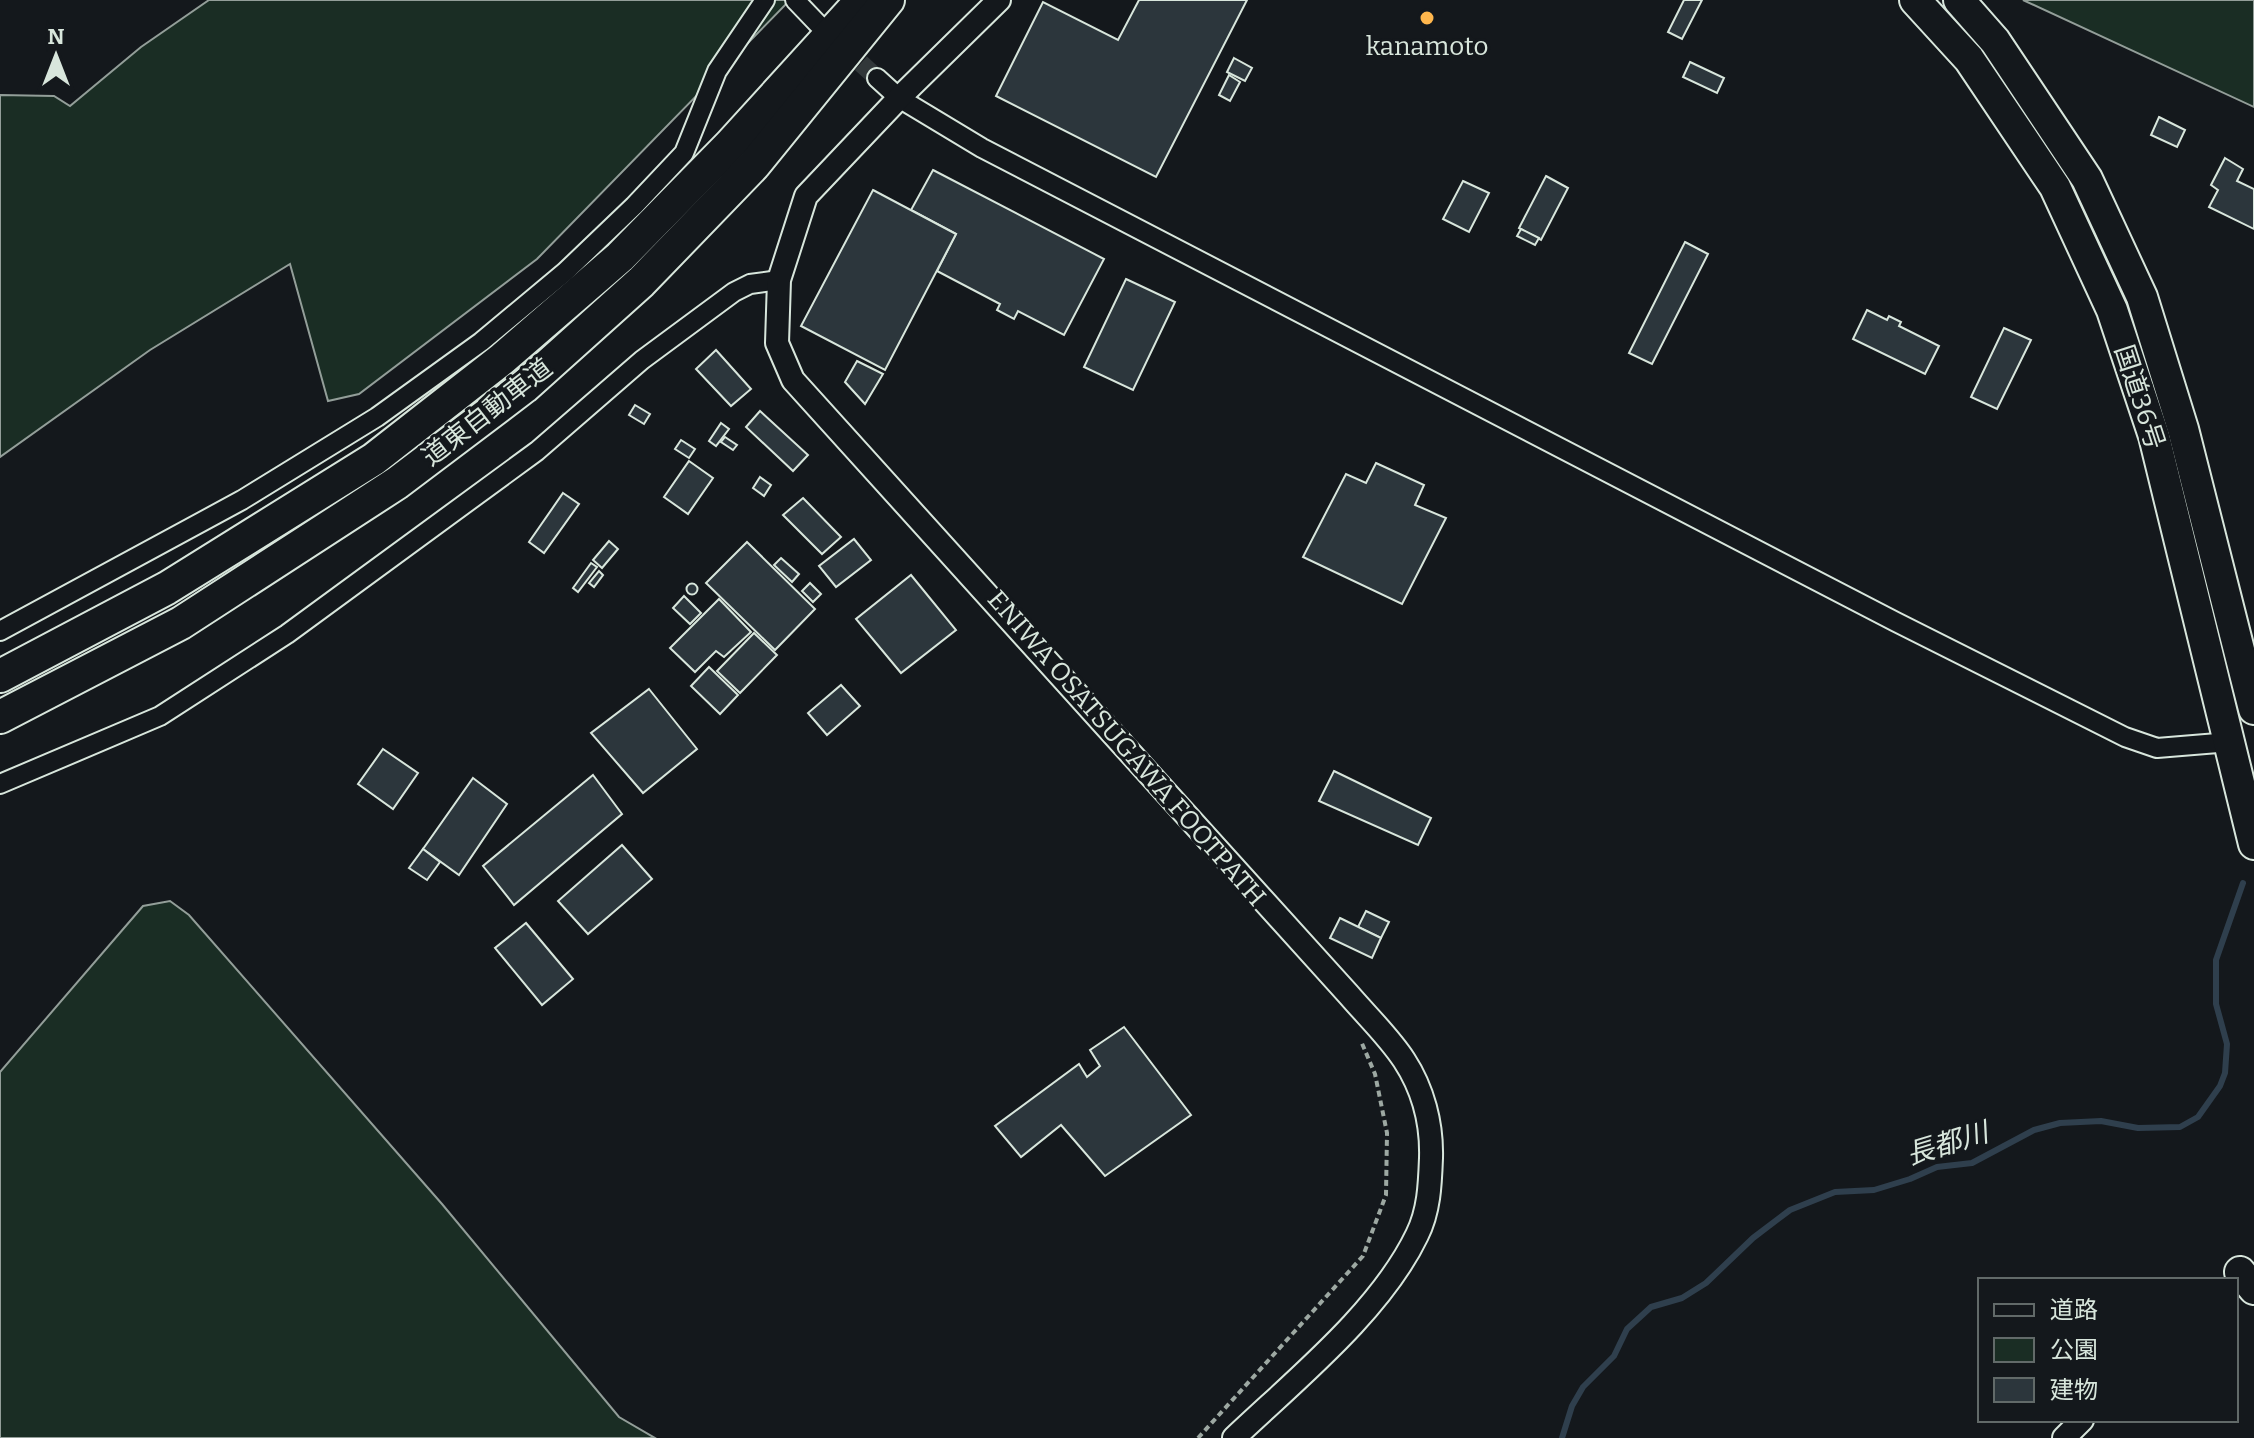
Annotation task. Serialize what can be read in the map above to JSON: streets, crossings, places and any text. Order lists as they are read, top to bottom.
{
  "streets": {
    "highway": ["国道36号", "道東自動車道"]
  },
  "water": ["長都川"],
  "places": ["kanamoto"],
  "legend": ["道路", "公園", "建物"],
  "north": "top"
}
